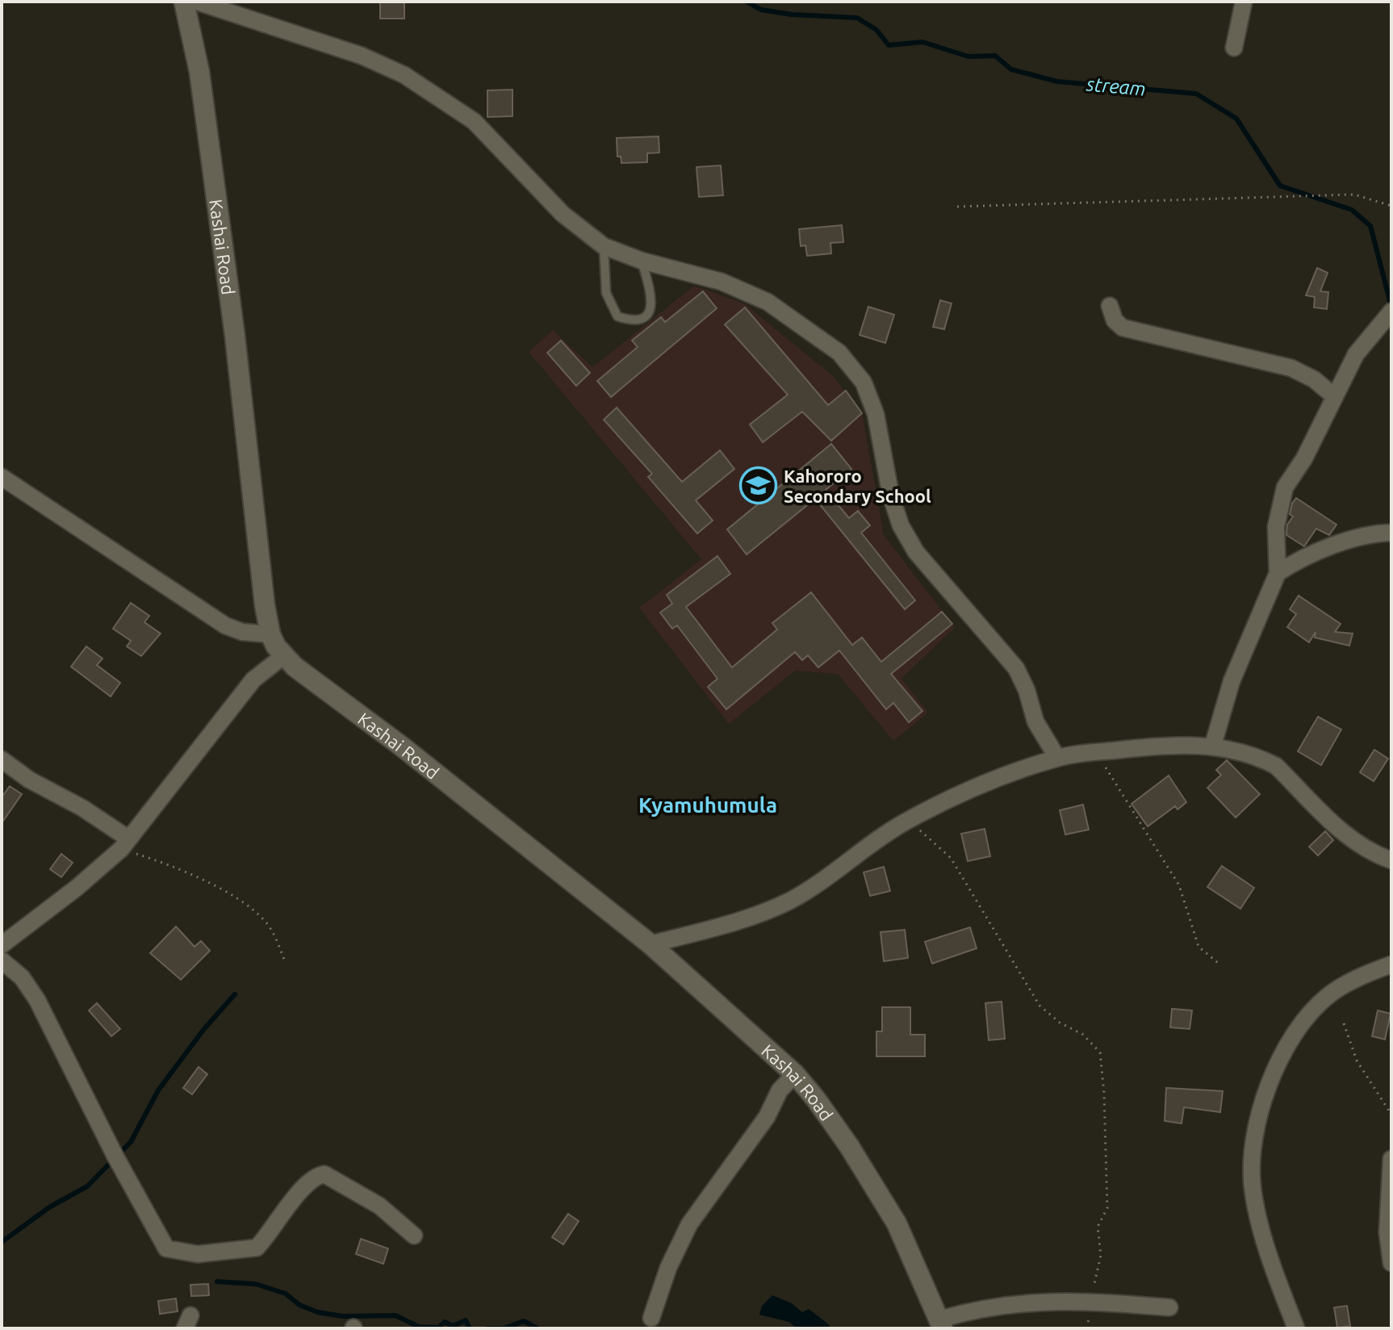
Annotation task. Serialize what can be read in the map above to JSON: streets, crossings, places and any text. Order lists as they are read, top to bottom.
{
  "streets": {
    "street": ["Kashai Road"]
  },
  "districts": ["Kyamuhumula"],
  "water": ["stream"],
  "places": {
    "school or university": ["Kahororo Secondary School"]
  }
}
